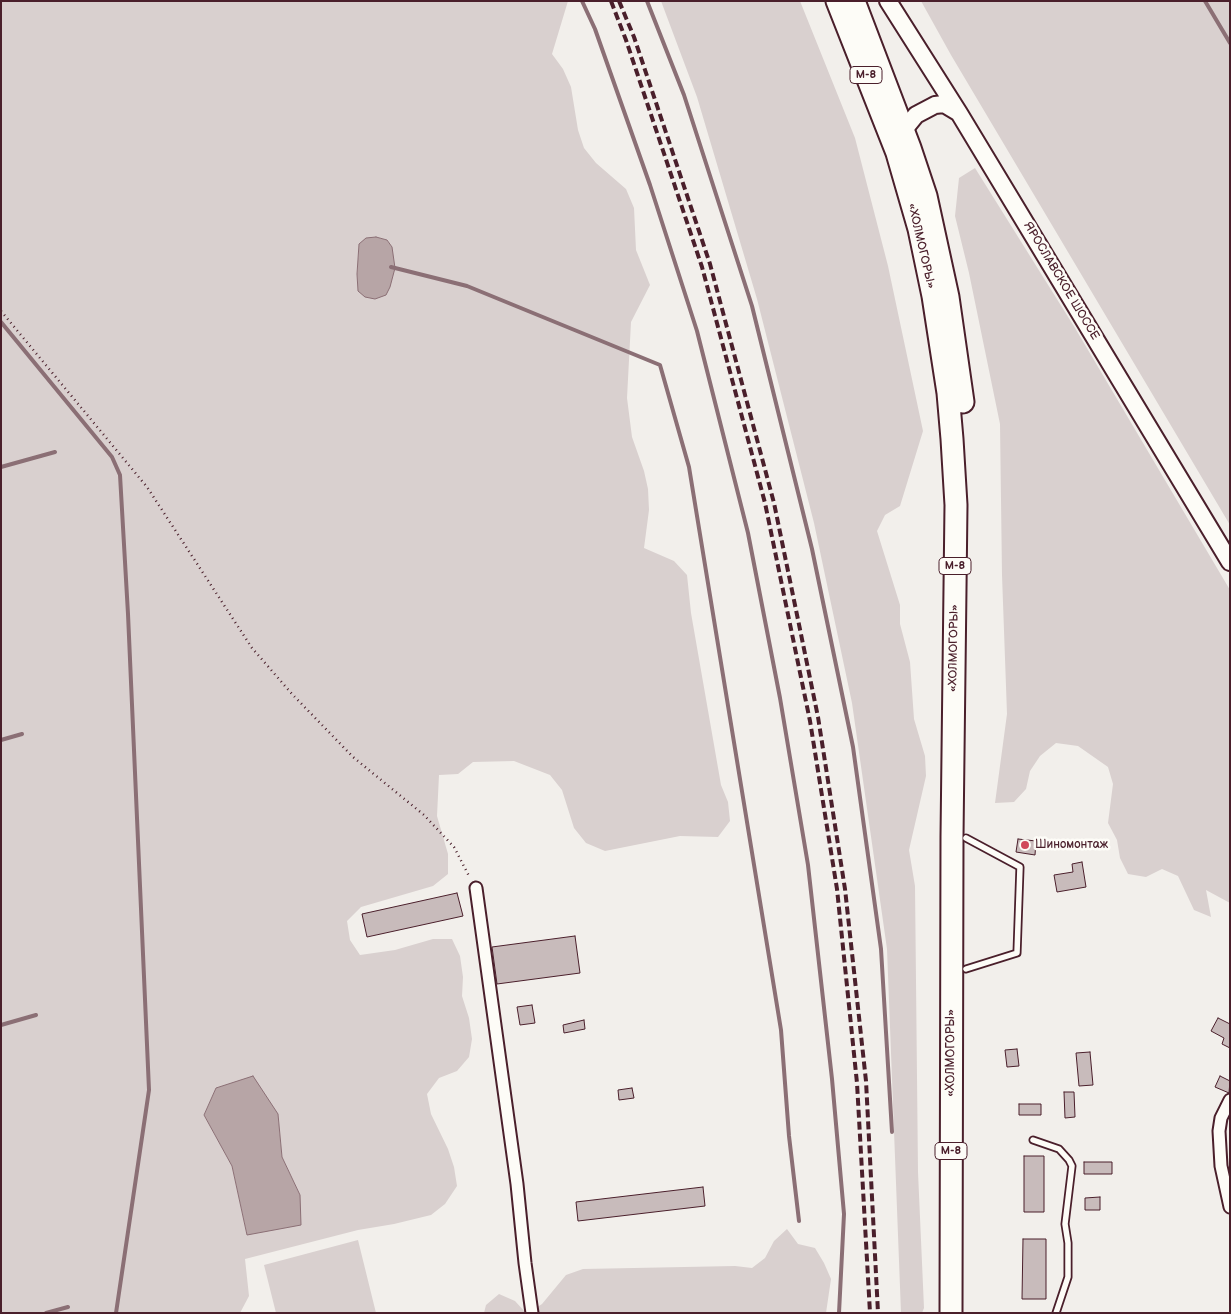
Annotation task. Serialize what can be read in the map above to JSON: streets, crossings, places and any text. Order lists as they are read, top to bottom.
{
  "streets": {
    "highway": ["М-8", "«ХОЛМОГОРЫ»"],
    "main road": ["ЯРОСЛАВСКОЕ ШОССЕ"]
  },
  "places": ["Шиномонтаж"]
}
